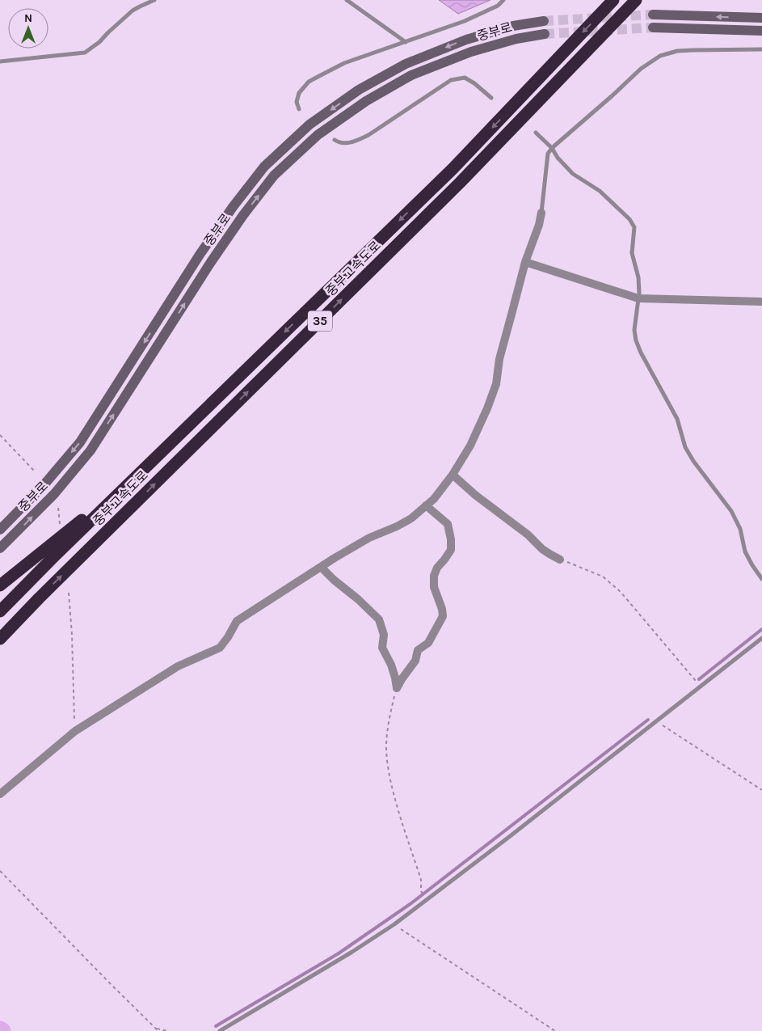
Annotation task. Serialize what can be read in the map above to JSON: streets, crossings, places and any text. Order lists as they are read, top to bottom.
{
  "streets": {
    "highway": ["중부고속도로", "35"],
    "main road": ["중부로"]
  },
  "north": "top"
}
